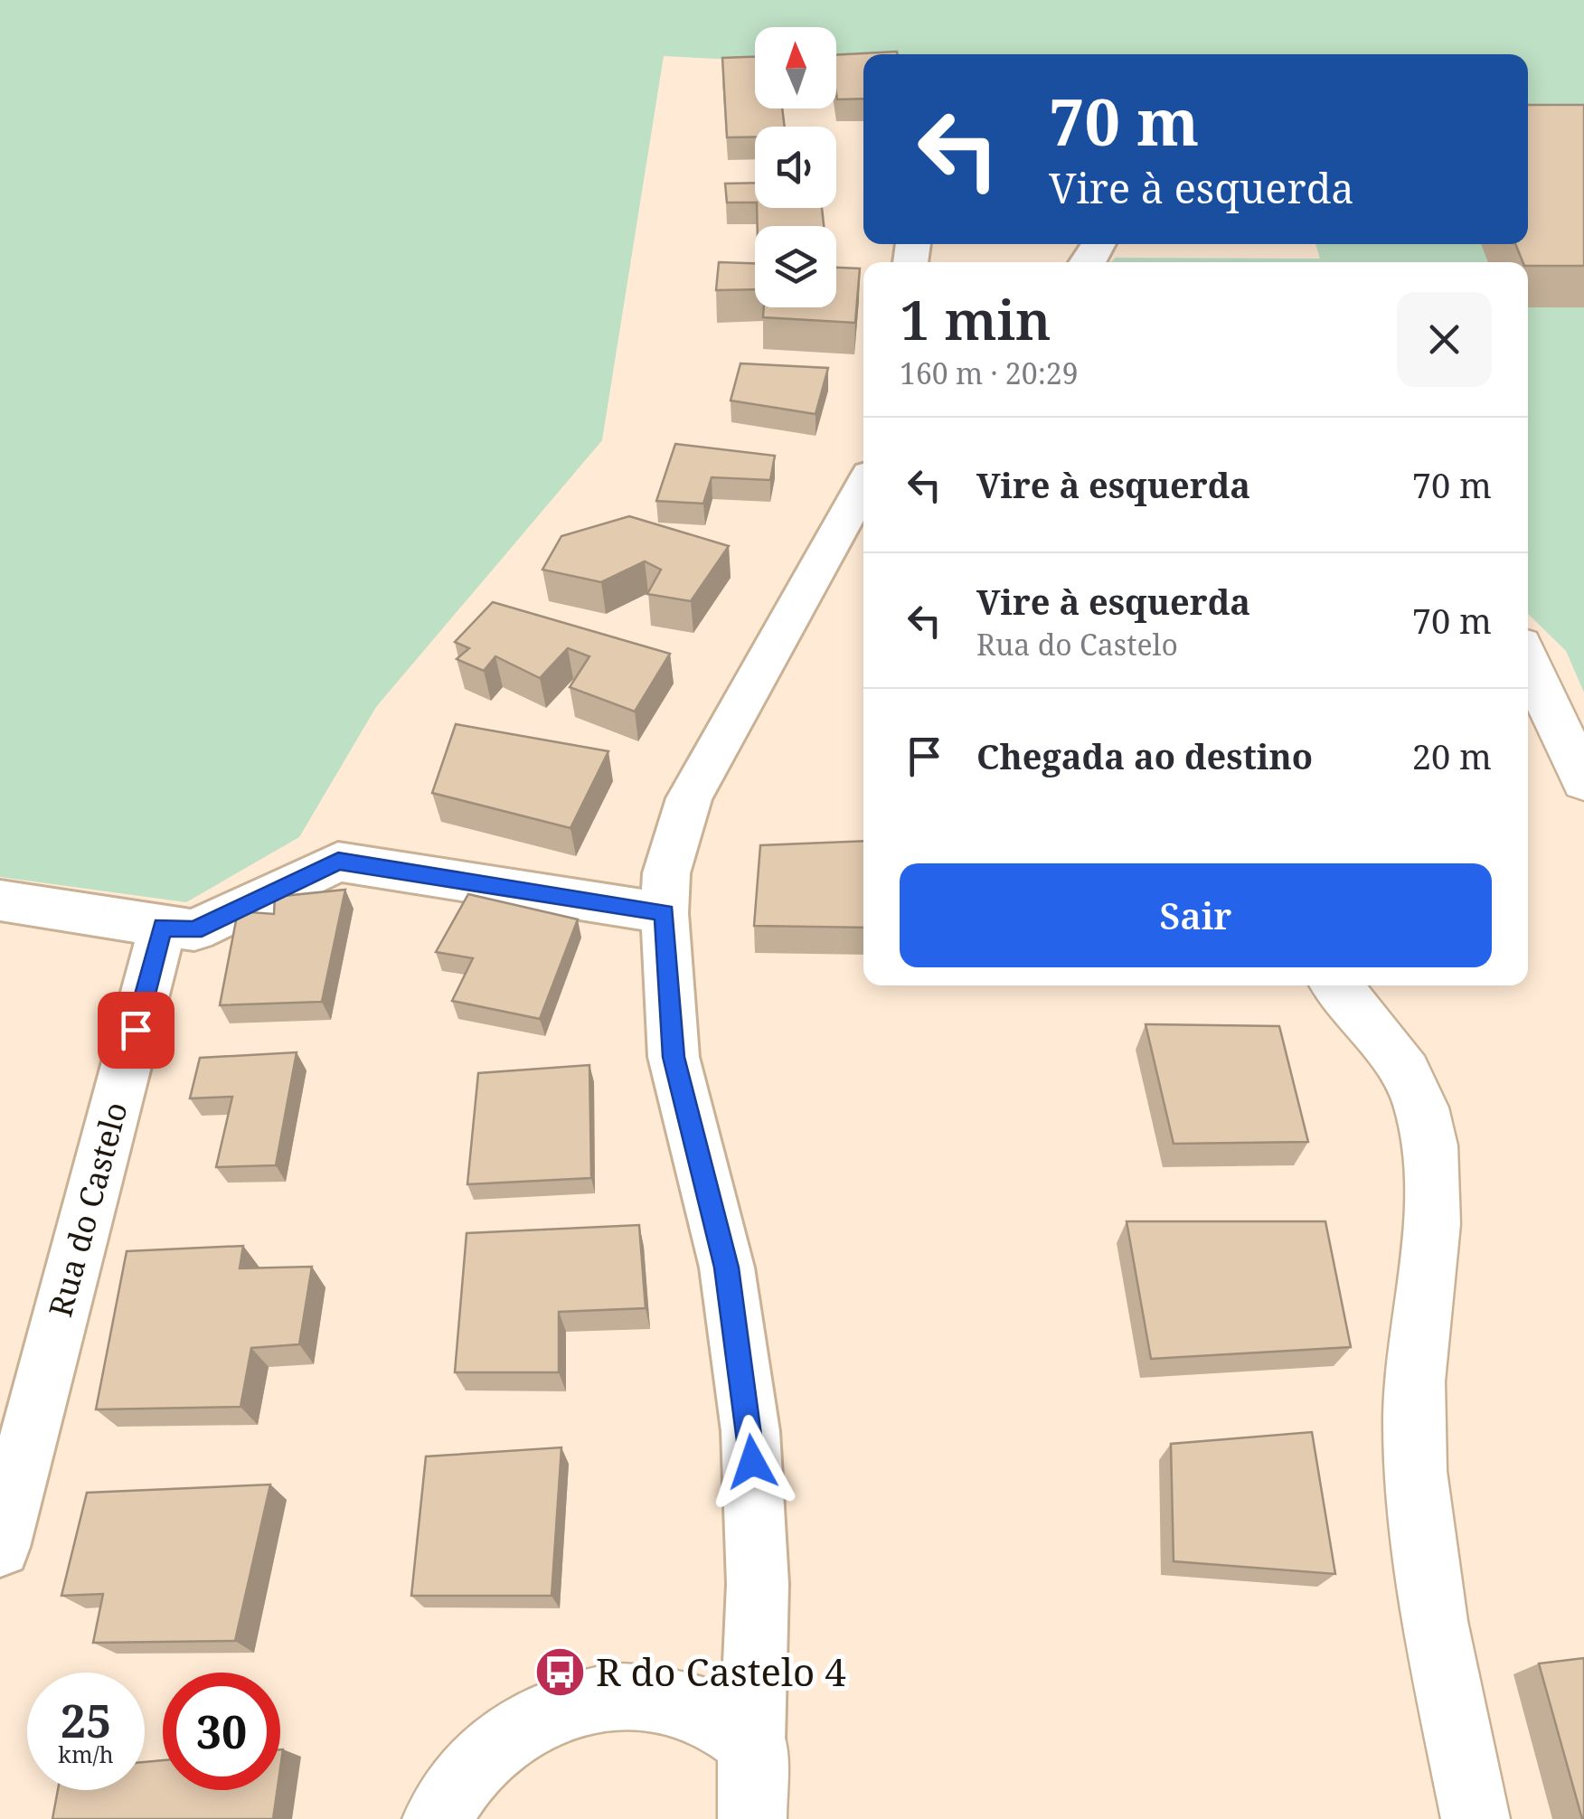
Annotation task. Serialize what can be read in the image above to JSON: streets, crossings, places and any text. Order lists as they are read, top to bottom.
{
  "streets": {
    "street": ["Rua do Castelo"]
  },
  "places": {
    "bus stop": ["R do Castelo 4"]
  },
  "north": "top",
  "page": {
    "turn": ["70 m", "Vire à esquerda"],
    "heading": ["1 min", "160 m · 20:29"],
    "list": [
      {
        "name": "Vire à esquerda",
        "value": "70 m"
      },
      {
        "name": "Vire à esquerda",
        "note": "Rua do Castelo",
        "value": "70 m"
      },
      {
        "name": "Chegada ao destino",
        "value": "20 m"
      }
    ],
    "buttons": "Sair",
    "speed": "25 km/h",
    "limit": "30"
  }
}
